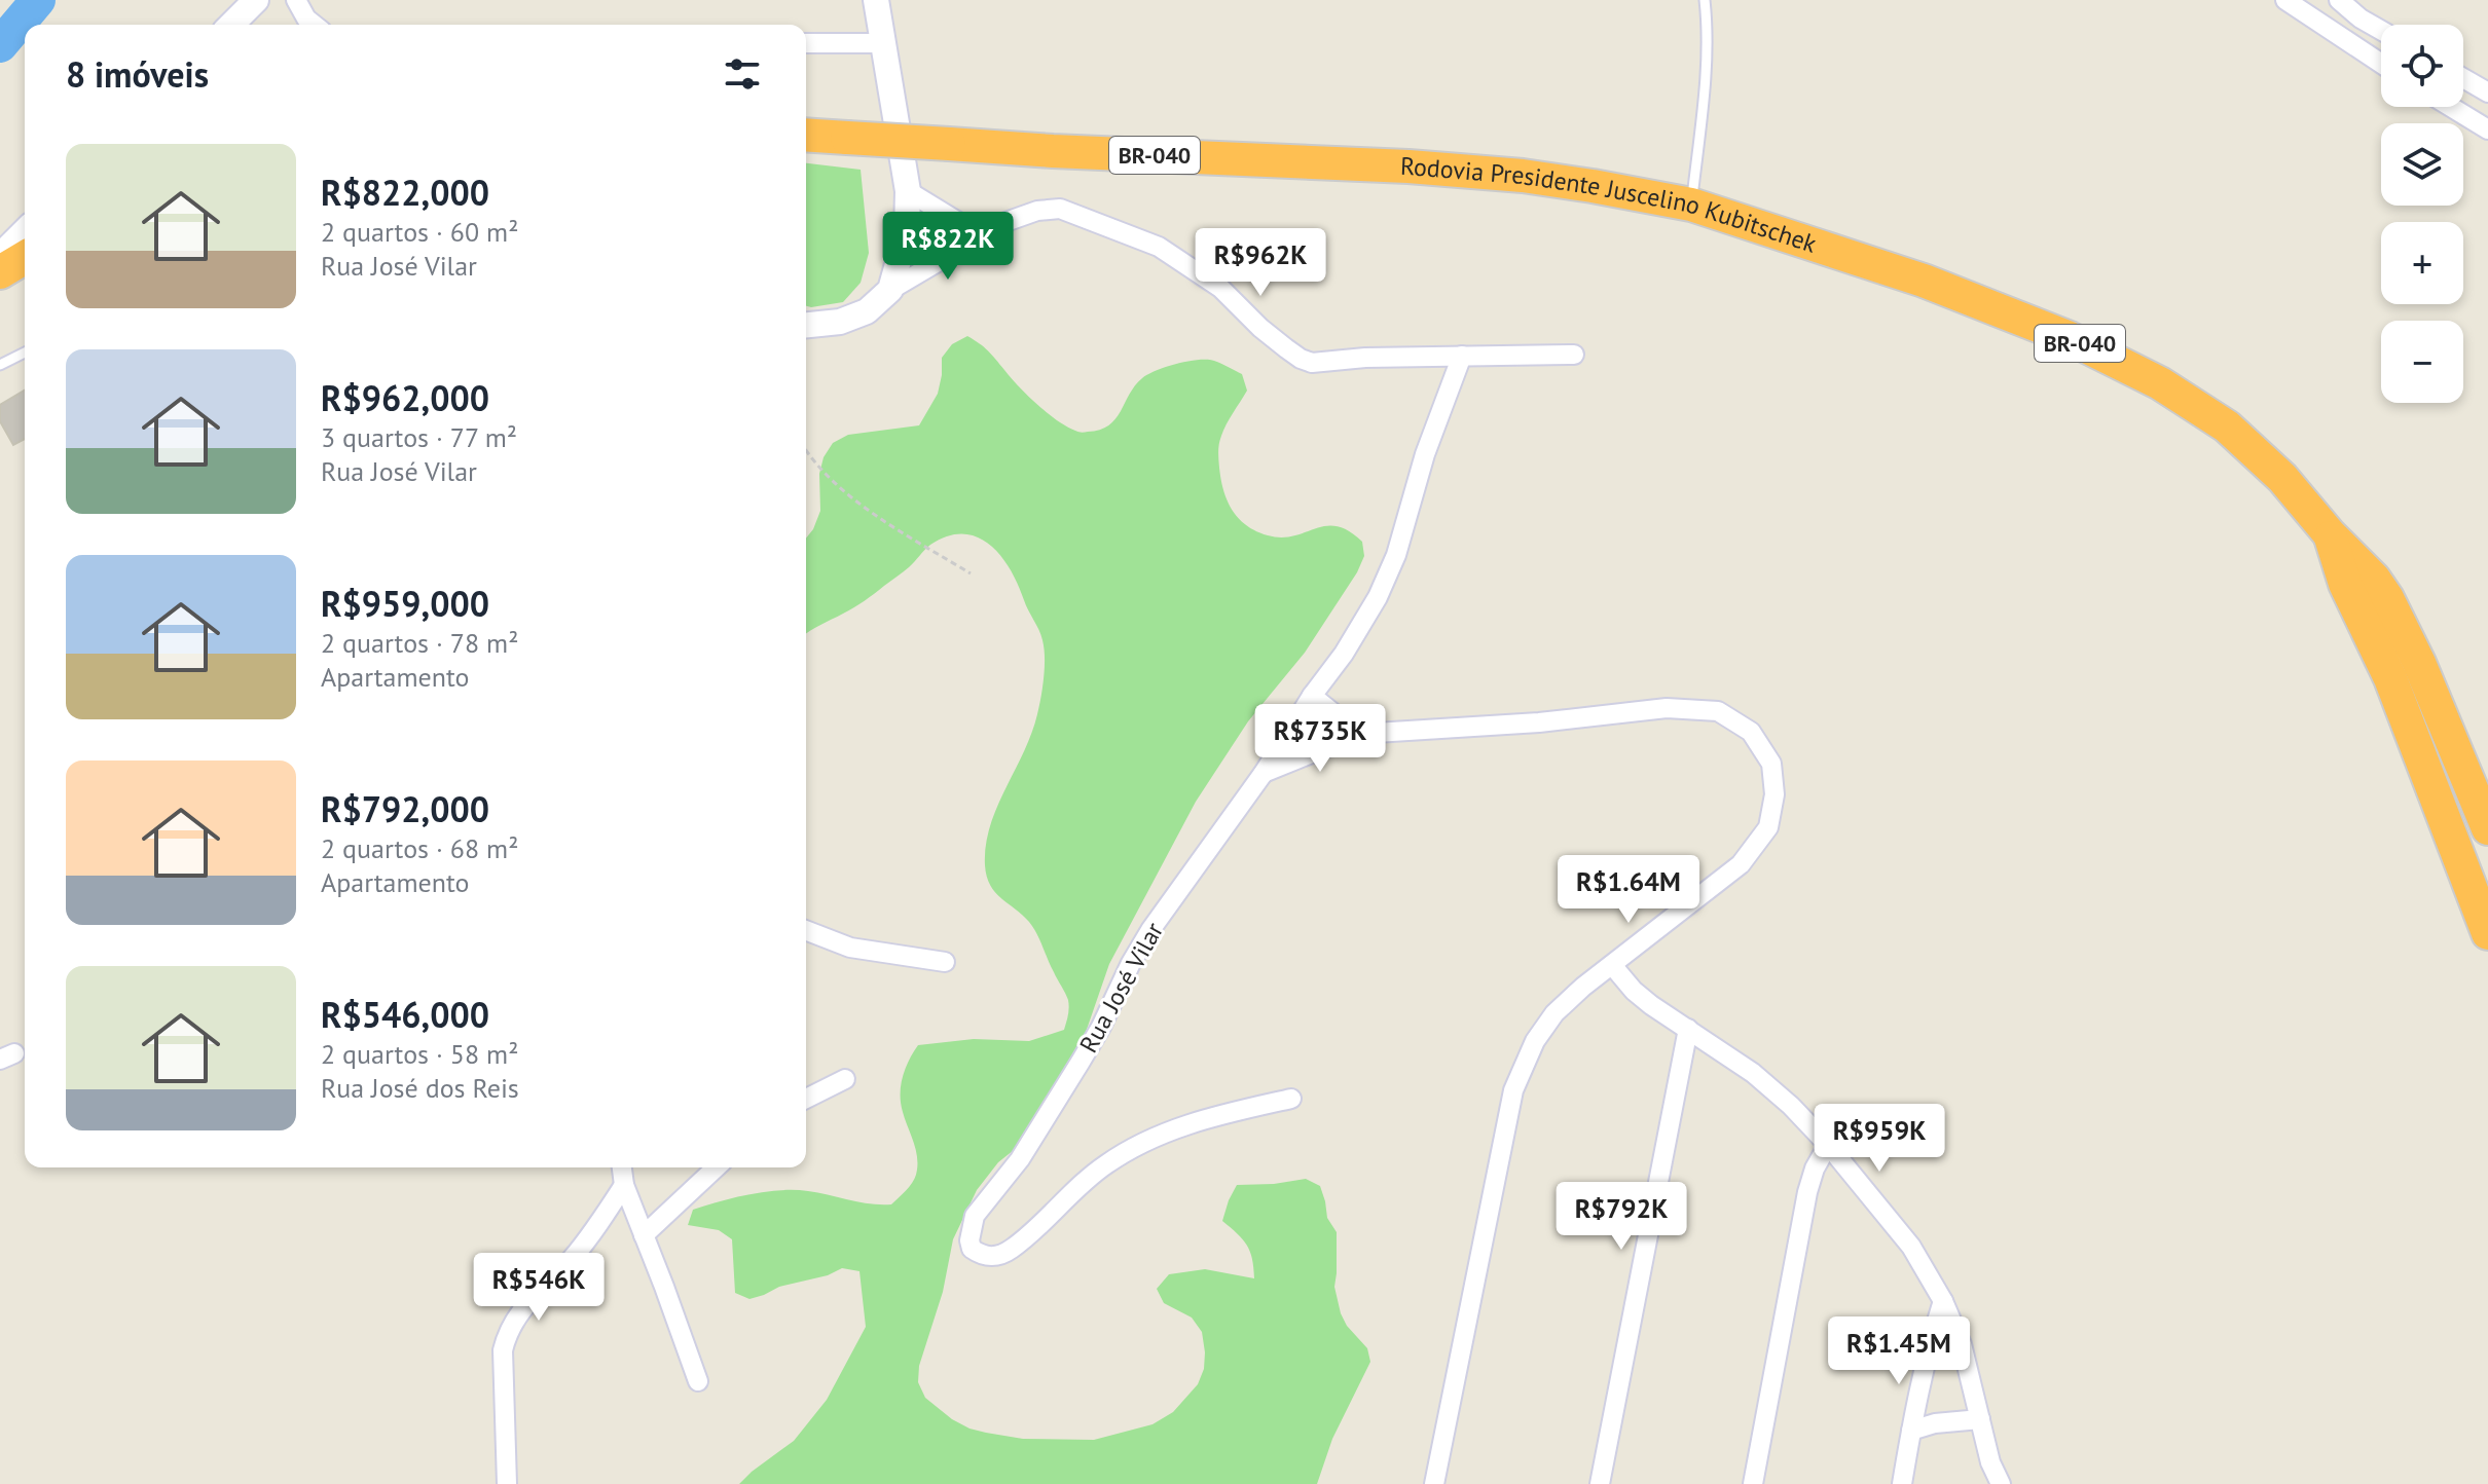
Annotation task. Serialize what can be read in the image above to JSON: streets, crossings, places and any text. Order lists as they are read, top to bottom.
{
  "streets": {
    "highway": ["BR-040", "Rodovia Presidente Juscelino Kubitschek"],
    "street": ["Rua José Vilar"]
  },
  "page": {
    "map_buttons": ["+", "−"],
    "heading": "8 imóveis",
    "list": [
      {
        "name": "R$822,000",
        "note": "2 quartos · 60 m² · Rua José Vilar"
      },
      {
        "name": "R$962,000",
        "note": "3 quartos · 77 m² · Rua José Vilar"
      },
      {
        "name": "R$959,000",
        "note": "2 quartos · 78 m² · Apartamento"
      },
      {
        "name": "R$792,000",
        "note": "2 quartos · 68 m² · Apartamento"
      },
      {
        "name": "R$546,000",
        "note": "2 quartos · 58 m² · Rua José dos Reis"
      }
    ],
    "price": [
      "R$822K",
      "R$962K",
      "R$735K",
      "R$1.64M",
      "R$959K",
      "R$792K",
      "R$546K",
      "R$1.45M"
    ]
  }
}
